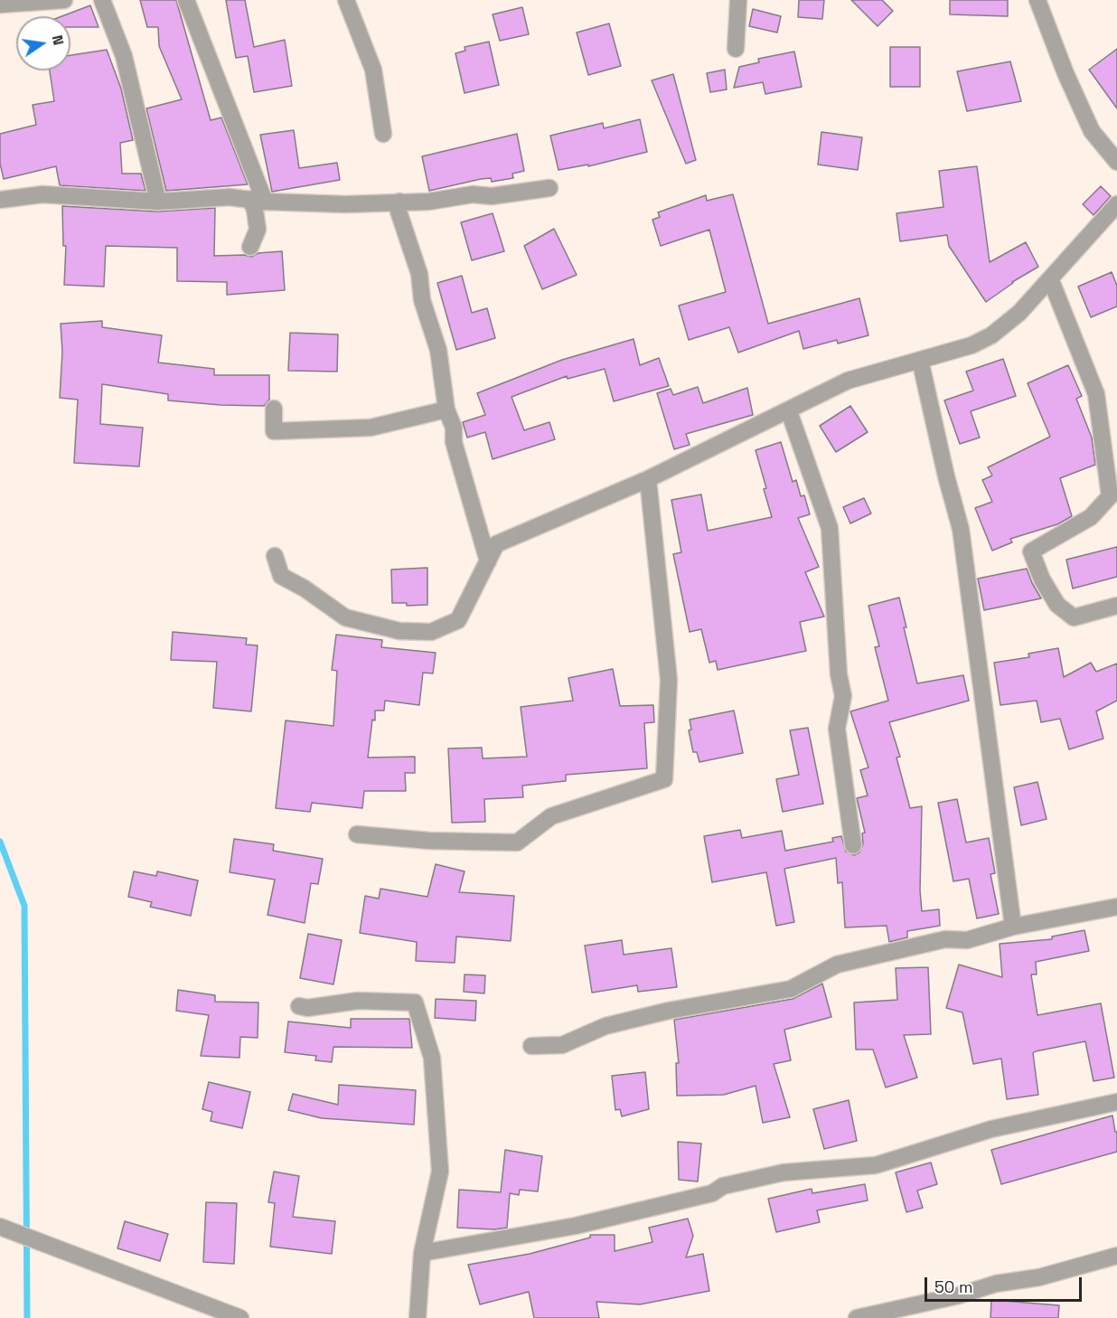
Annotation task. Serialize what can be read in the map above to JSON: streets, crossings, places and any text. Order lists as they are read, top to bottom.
{
  "scale_bar": "50 m",
  "north": "right"
}
